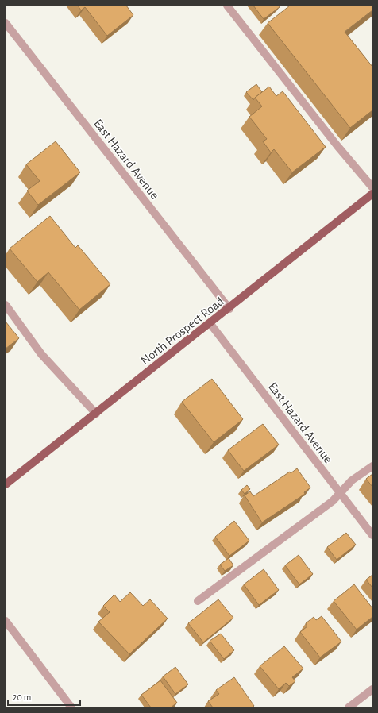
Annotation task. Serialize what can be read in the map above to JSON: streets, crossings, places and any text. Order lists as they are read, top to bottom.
{
  "streets": {
    "main road": ["North Prospect Road"],
    "street": ["East Hazard Avenue"]
  },
  "crossings": [
    ["East Hazard Avenue", "North Prospect Road"]
  ],
  "scale_bar": "20 m"
}
